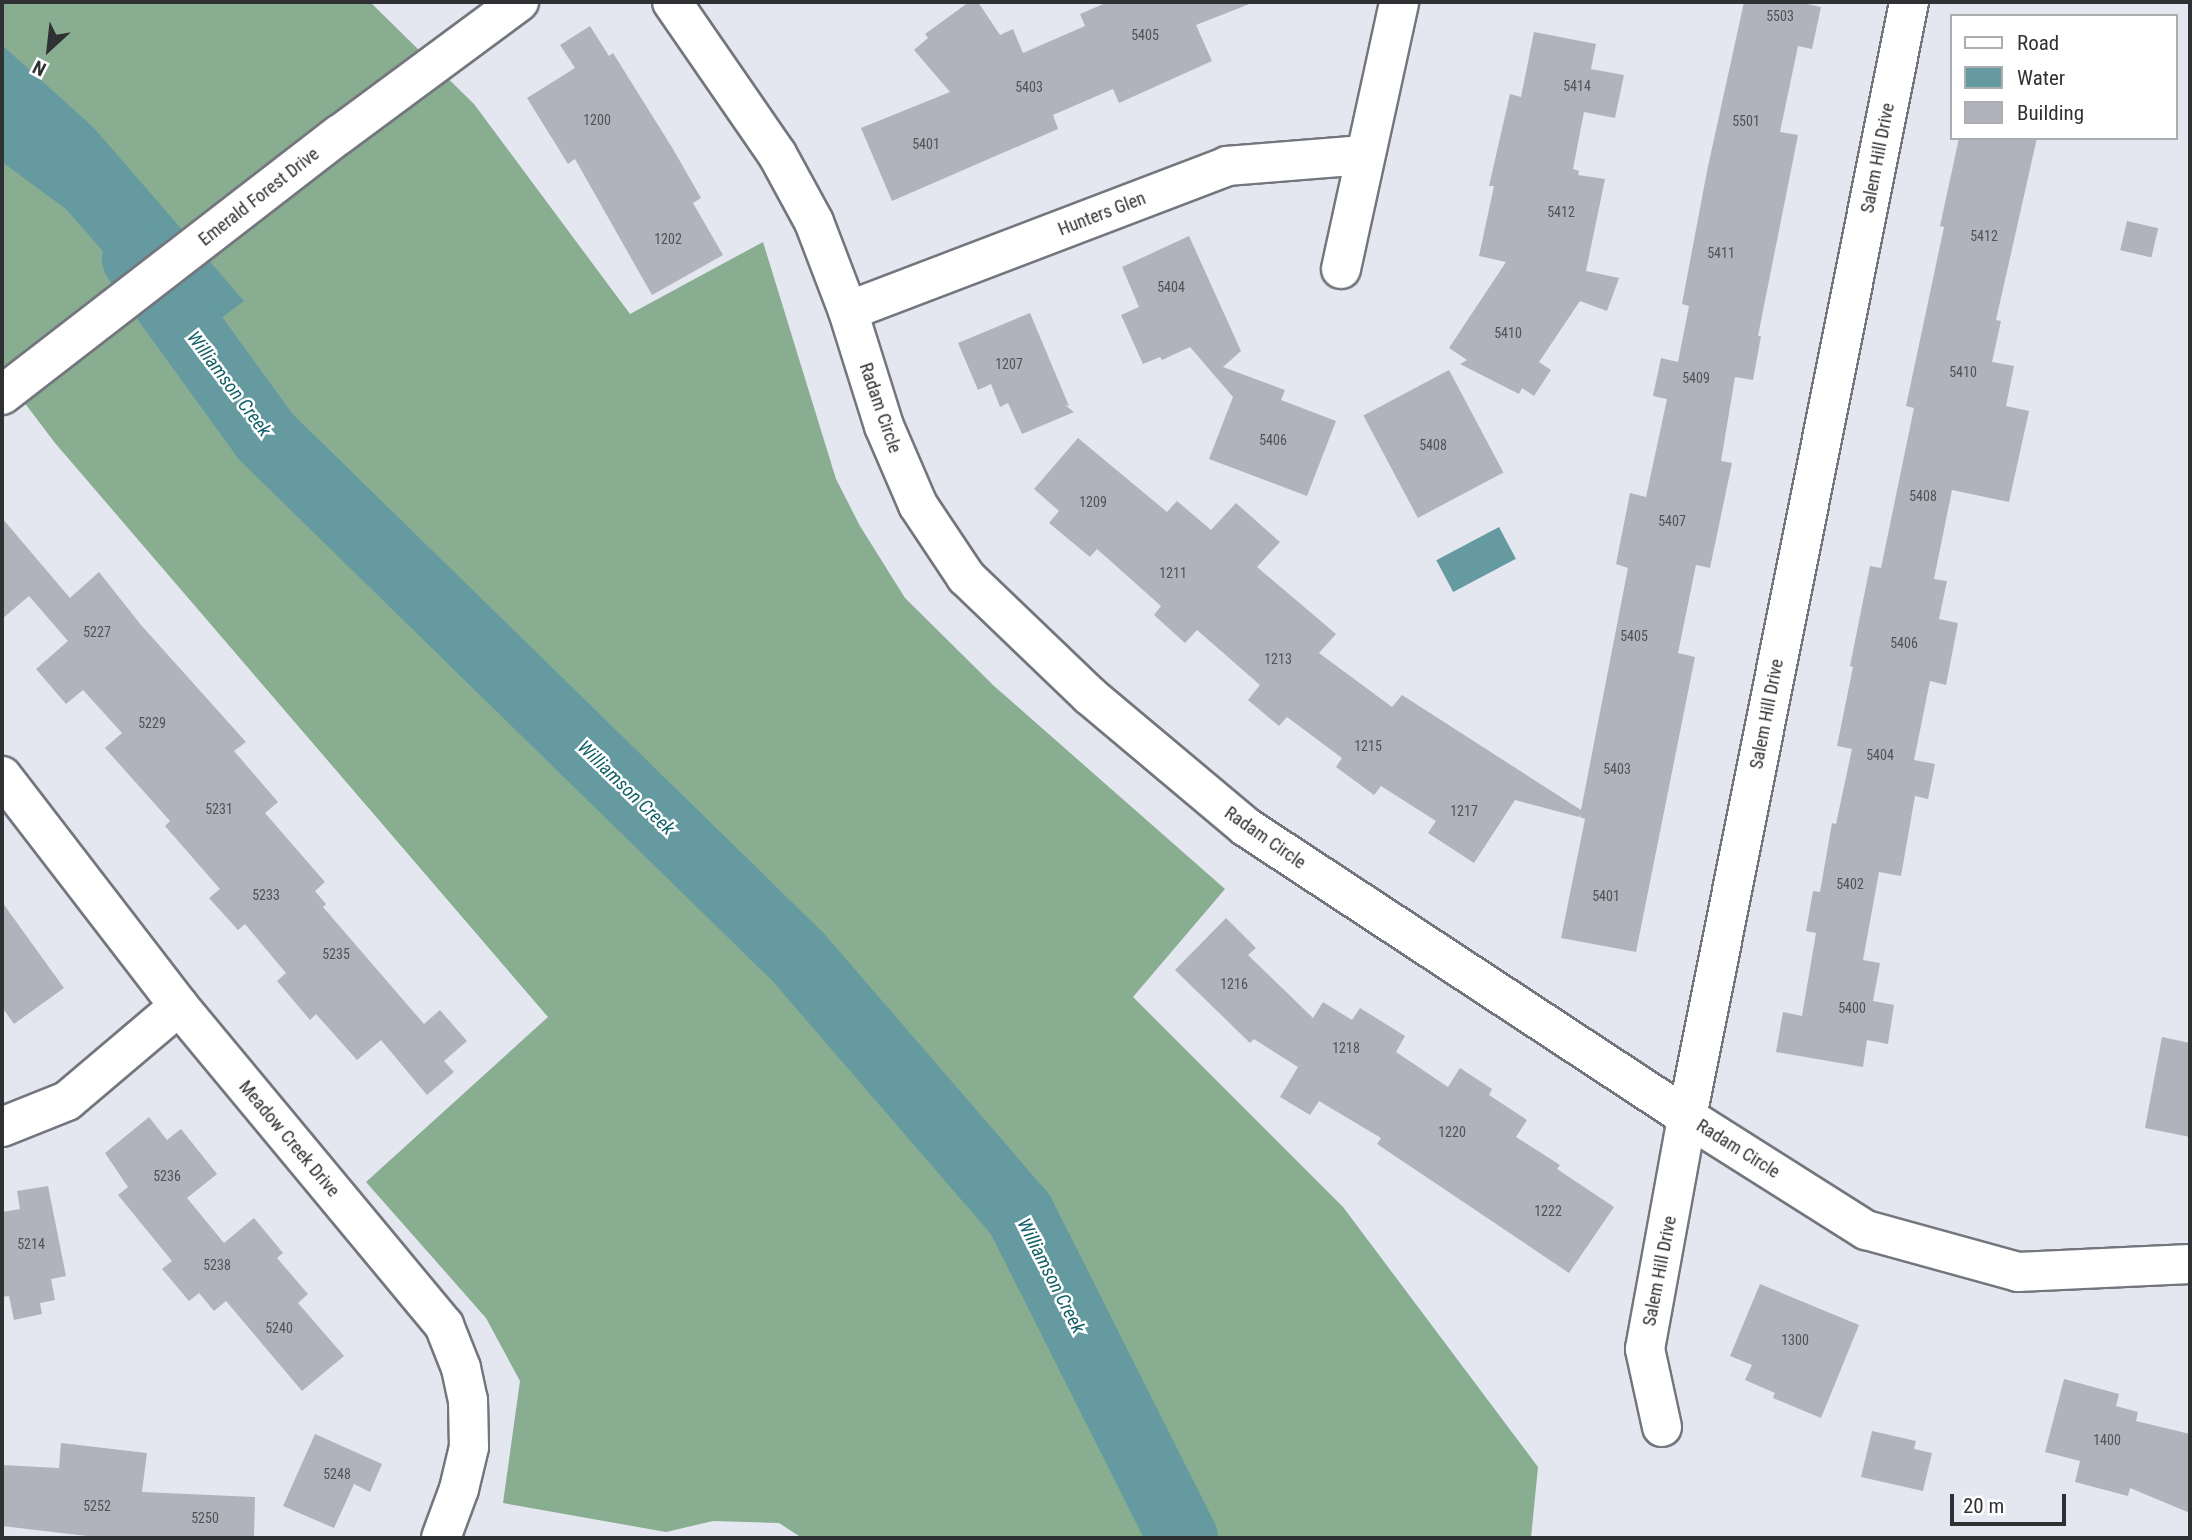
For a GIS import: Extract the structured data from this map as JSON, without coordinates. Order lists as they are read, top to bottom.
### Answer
{
  "streets": {
    "street": [
      "Salem Hill Drive",
      "Emerald Forest Drive",
      "Hunters Glen",
      "Radam Circle",
      "Meadow Creek Drive"
    ]
  },
  "crossings": [
    ["Salem Hill Drive", "Radam Circle"],
    ["Hunters Glen", "Radam Circle"]
  ],
  "water": ["Williamson Creek"],
  "house_numbers": [
    "5503",
    "5405",
    "5414",
    "5403",
    "1200",
    "5501",
    "5401",
    "5412",
    "5412",
    "1202",
    "5411",
    "5404",
    "5410",
    "1207",
    "5410",
    "5409",
    "5406",
    "5408",
    "5408",
    "1209",
    "5407",
    "1211",
    "5227",
    "5405",
    "5406",
    "1213",
    "5229",
    "1215",
    "5404",
    "5403",
    "5231",
    "1217",
    "5402",
    "5233",
    "5401",
    "5235",
    "1216",
    "5400",
    "1218",
    "1220",
    "5236",
    "1222",
    "5214",
    "5238",
    "5240",
    "1300",
    "1400",
    "5248",
    "5252",
    "5250"
  ],
  "legend": ["Road", "Water", "Building"],
  "scale_bar": "20 m",
  "north": "bottom left"
}
